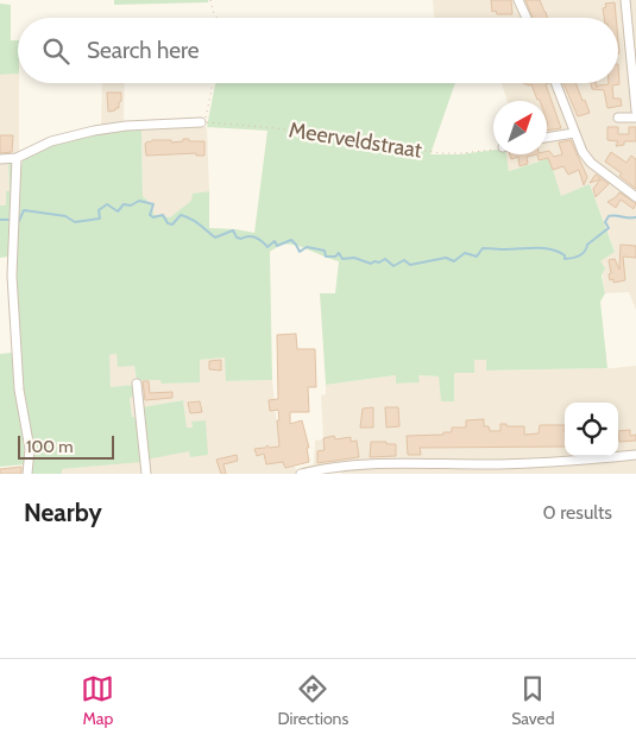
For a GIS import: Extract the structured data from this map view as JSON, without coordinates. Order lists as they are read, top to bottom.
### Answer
{
  "streets": {
    "path": ["Meerveldstraat"]
  },
  "scale_bar": "100 m",
  "north": "top right",
  "page": {
    "search": "Search here",
    "scale": "100 m",
    "heading": ["Nearby", "0 results"],
    "nav": ["Map", "Directions", "Saved"]
  }
}
